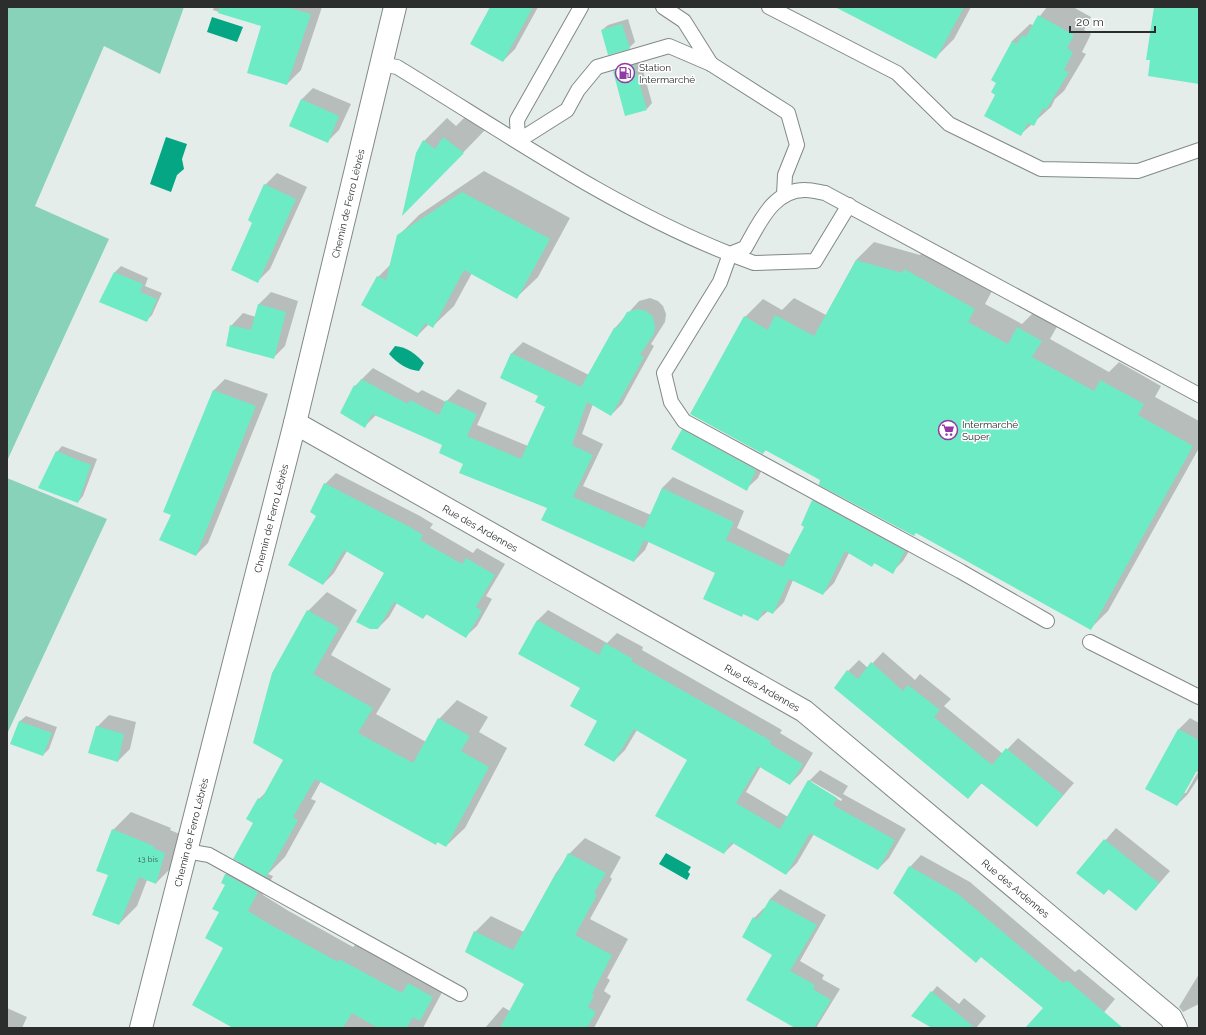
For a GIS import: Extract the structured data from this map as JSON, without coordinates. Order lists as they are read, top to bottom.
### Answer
{
  "streets": {
    "street": ["Chemin de Ferro Lébrès", "Rue des Ardennes"]
  },
  "crossings": [
    ["Chemin de Ferro Lébrès", "Rue des Ardennes"]
  ],
  "places": {
    "fuel station": ["Station Intermarché"],
    "supermarket": ["Intermarché Super"]
  },
  "house_numbers": ["13 bis"],
  "scale_bar": "20 m"
}
